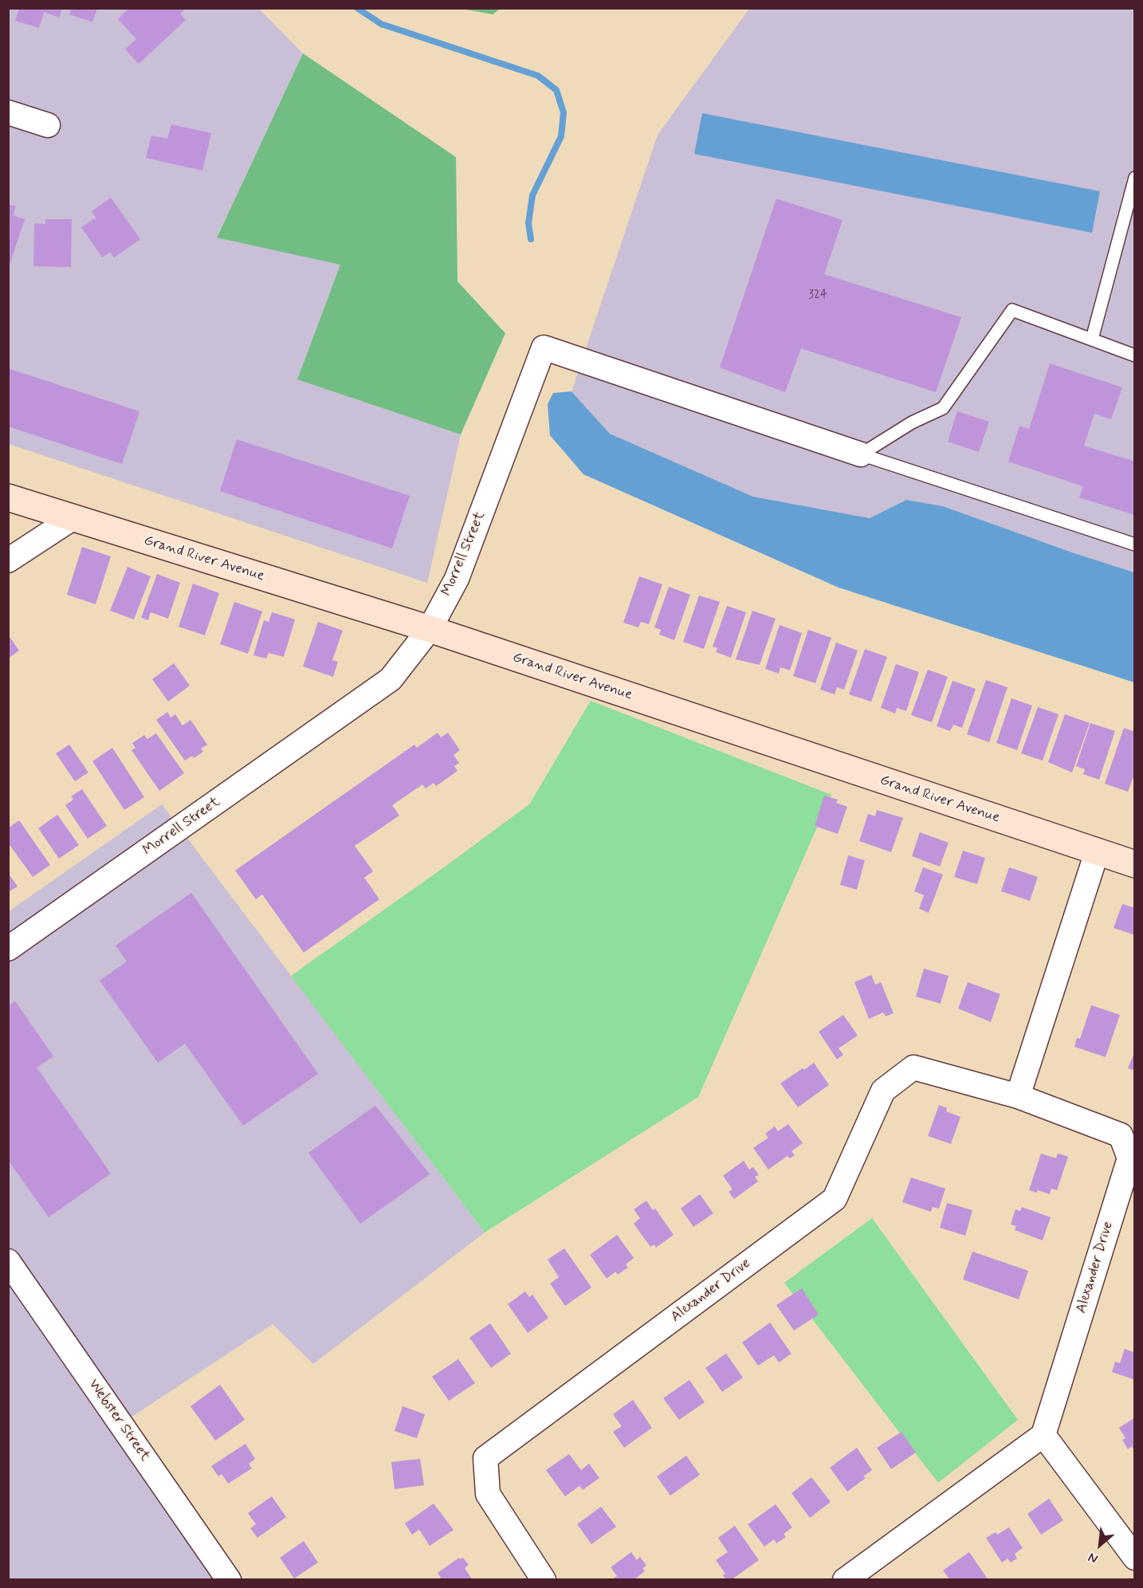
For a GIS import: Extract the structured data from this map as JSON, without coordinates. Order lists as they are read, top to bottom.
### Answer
{
  "streets": {
    "street": [
      "Morrell Street",
      "Grand River Avenue",
      "Alexander Drive",
      "Webster Street"
    ]
  },
  "crossings": [
    ["Morrell Street", "Grand River Avenue"]
  ],
  "house_numbers": ["324"],
  "north": "bottom left"
}
